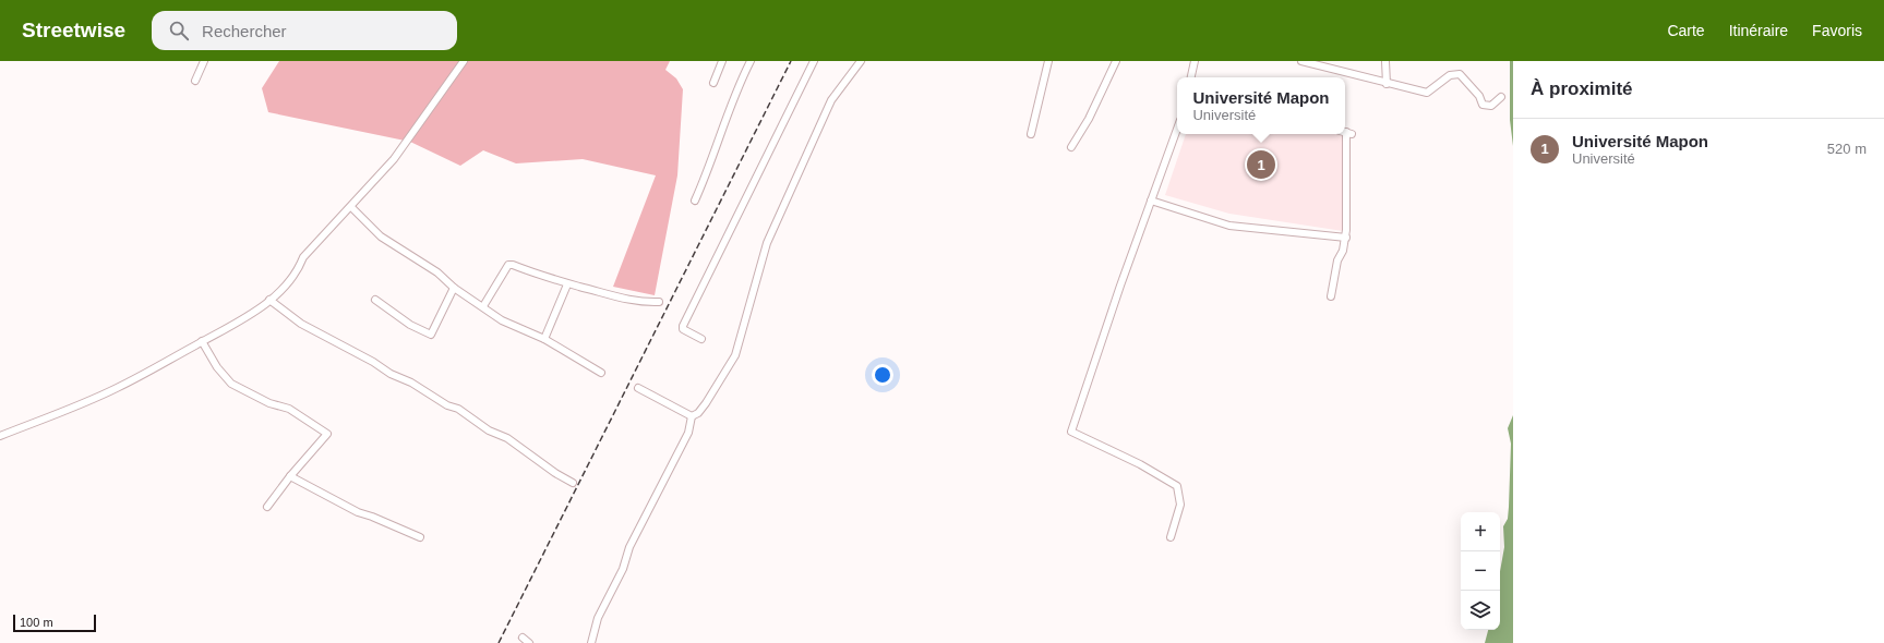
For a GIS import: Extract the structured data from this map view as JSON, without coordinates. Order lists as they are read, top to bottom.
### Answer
{
  "scale_bar": "100 m",
  "page": {
    "header": "Streetwise",
    "search": "Rechercher",
    "nav": ["Carte", "Itinéraire", "Favoris"],
    "heading": "À proximité",
    "popup": ["Université Mapon", "Université"],
    "list": [
      {
        "mark": "1",
        "name": "Université Mapon",
        "note": "Université",
        "value": "520 m"
      }
    ],
    "pins": "1",
    "map_buttons": ["+", "−"],
    "scale": "100 m"
  }
}
